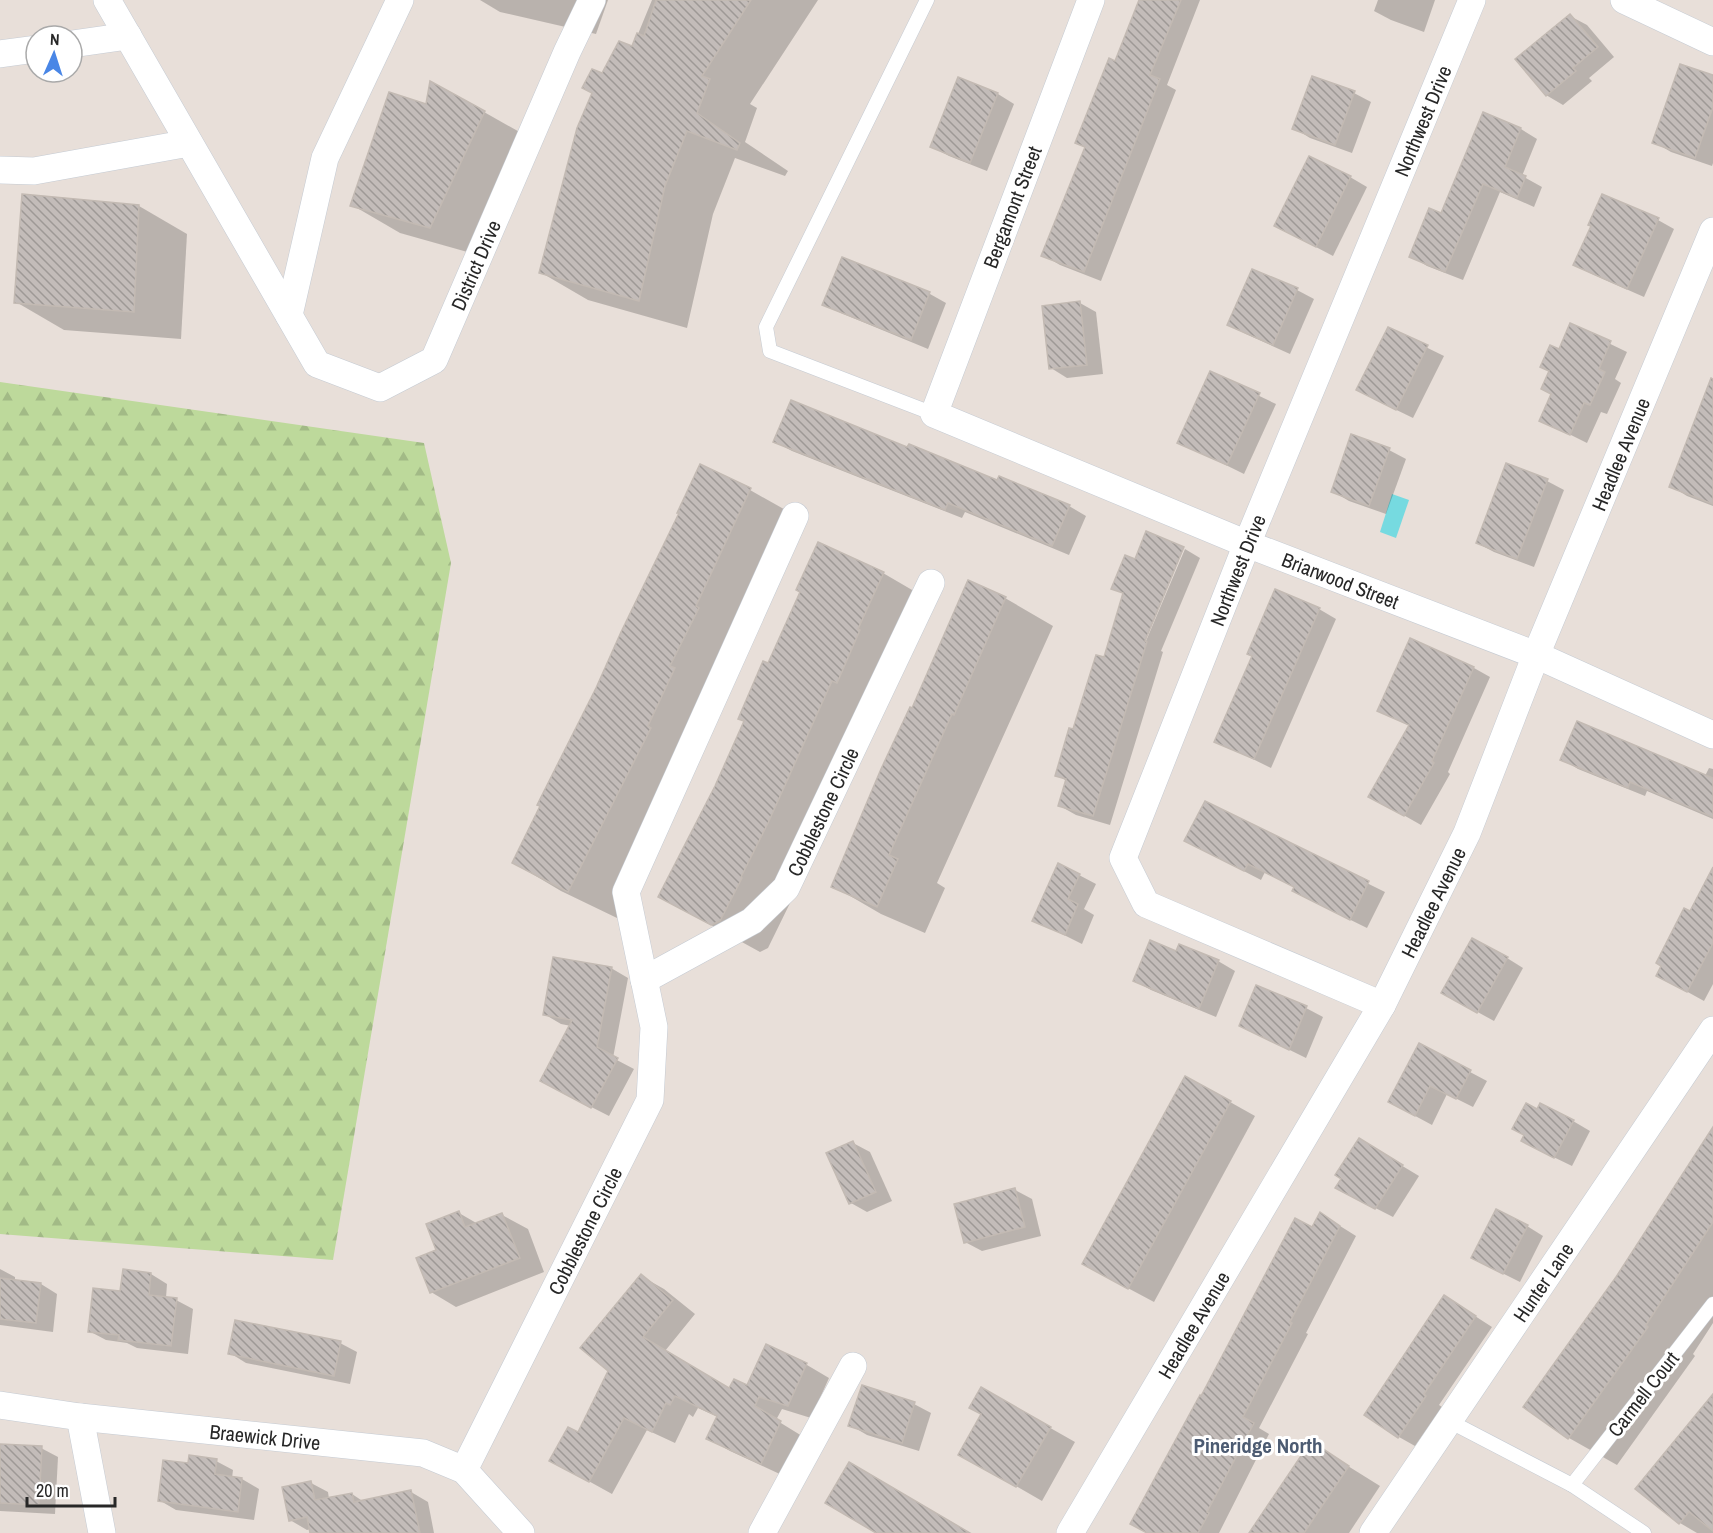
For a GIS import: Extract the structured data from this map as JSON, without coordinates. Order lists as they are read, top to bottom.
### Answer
{
  "streets": {
    "street": [
      "Northwest Drive",
      "Bergamont Street",
      "District Drive",
      "Headlee Avenue",
      "Briarwood Street",
      "Cobblestone Circle",
      "Hunter Lane",
      "Braewick Drive"
    ],
    "lane": ["Carmell Court"]
  },
  "crossings": [
    ["Northwest Drive", "Headlee Avenue"],
    ["Northwest Drive", "Briarwood Street"],
    ["Bergamont Street", "Briarwood Street"],
    ["Headlee Avenue", "Briarwood Street"],
    ["Cobblestone Circle", "Braewick Drive"]
  ],
  "districts": ["Pineridge North"],
  "scale_bar": "20 m",
  "north": "top"
}
